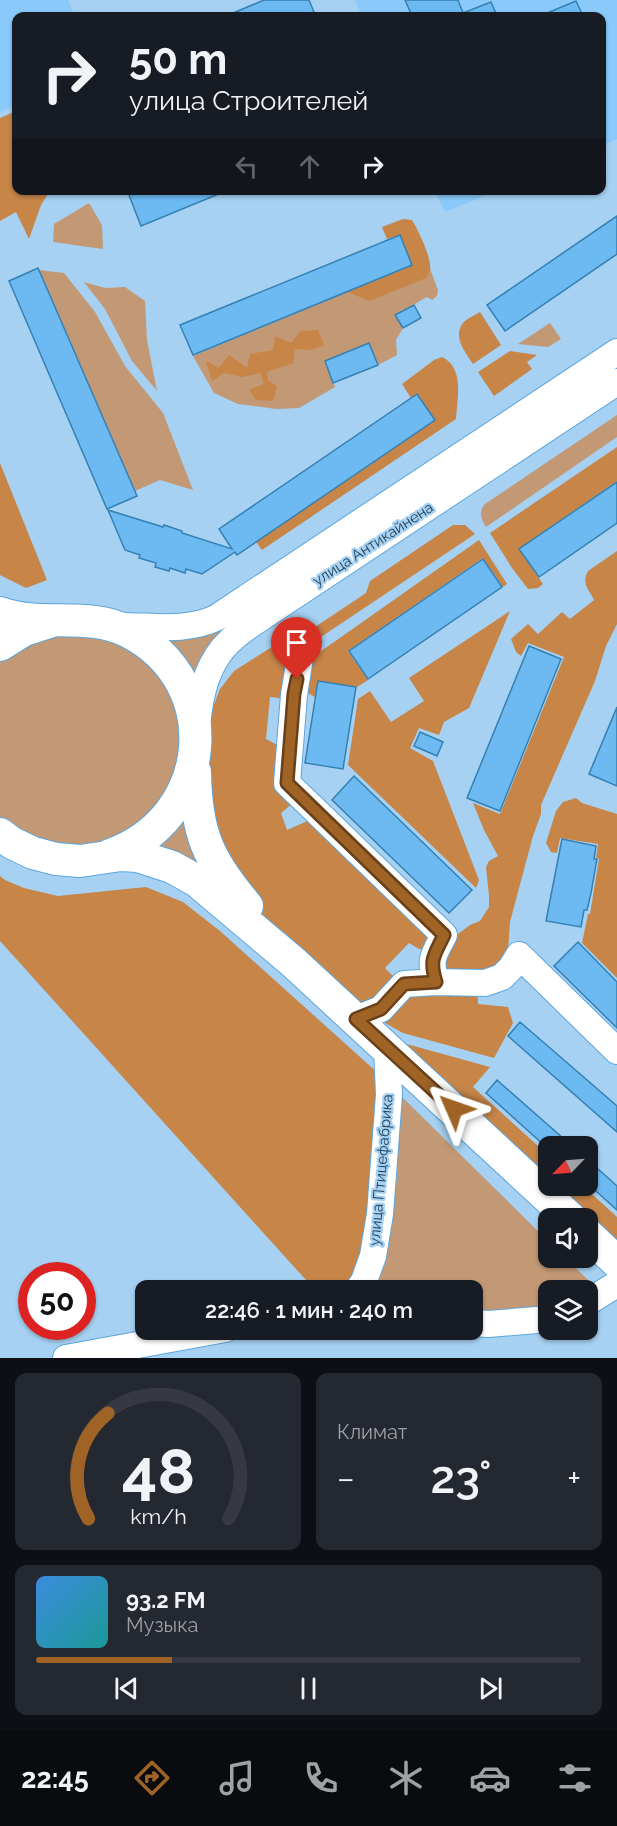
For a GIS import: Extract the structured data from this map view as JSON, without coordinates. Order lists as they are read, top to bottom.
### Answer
{
  "streets": {
    "street": ["улица Антикайнена", "улица Птицефабрика"]
  },
  "north": "bottom left",
  "page": {
    "turn": ["50 m", "улица Строителей"],
    "limit": "50",
    "trip": "22:46 · 1 мин · 240 m",
    "tile": "Климат",
    "heat": ["−", "23°", "+"],
    "song": ["93.2 FM", "Музыка"],
    "tabs": "22:45",
    "gauge": ["48", "km/h"]
  }
}
